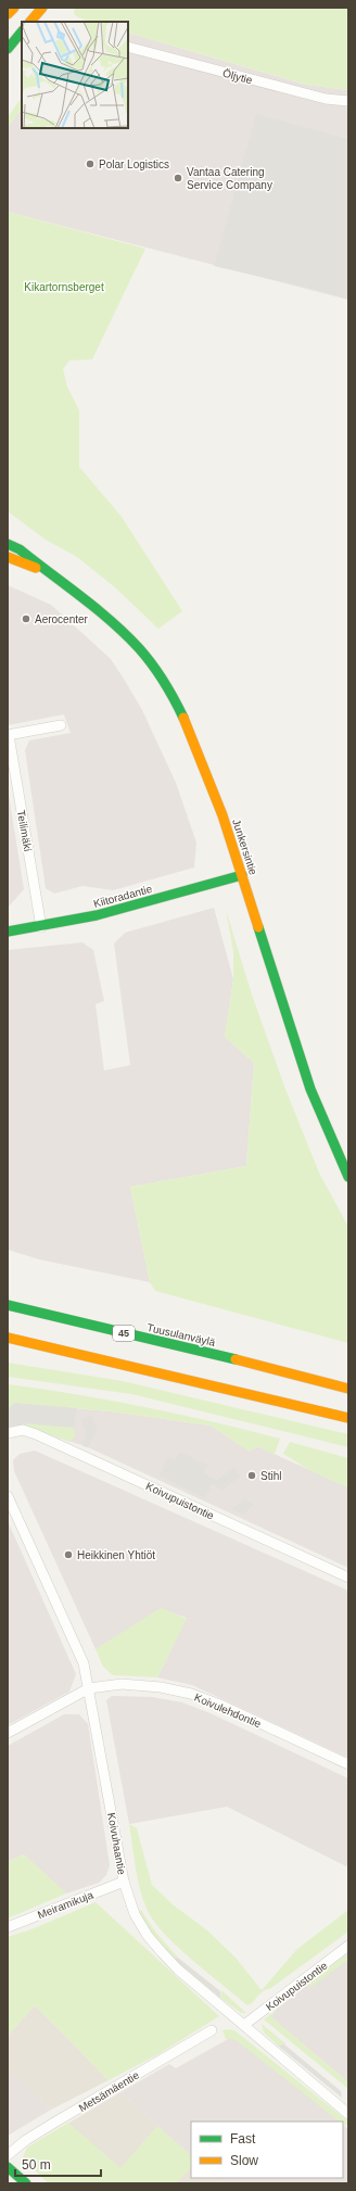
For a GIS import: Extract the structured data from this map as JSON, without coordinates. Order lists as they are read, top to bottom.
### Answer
{
  "streets": {
    "main road": [
      "Junkersintie",
      "Kiitoradantie",
      "45",
      "Tuusulanväylä"
    ],
    "street": [
      "Öljytie",
      "Teilimäki",
      "Koivupuistontie",
      "Koivulehdontie",
      "Koivuhaantie",
      "Meiramikuja",
      "Metsämäentie"
    ]
  },
  "crossings": [
    ["Teilimäki", "Kiitoradantie"],
    ["Junkersintie", "Kiitoradantie"],
    ["Koivupuistontie", "Koivuhaantie"],
    ["Koivulehdontie", "Koivuhaantie"],
    ["Koivuhaantie", "Meiramikuja"]
  ],
  "parks": ["Kikartornsberget"],
  "places": [
    "Polar Logistics",
    "Vantaa Catering Service Company",
    "Aerocenter",
    "Stihl",
    "Heikkinen Yhtiöt"
  ],
  "legend": ["Fast", "Slow"],
  "scale_bar": "50 m"
}
